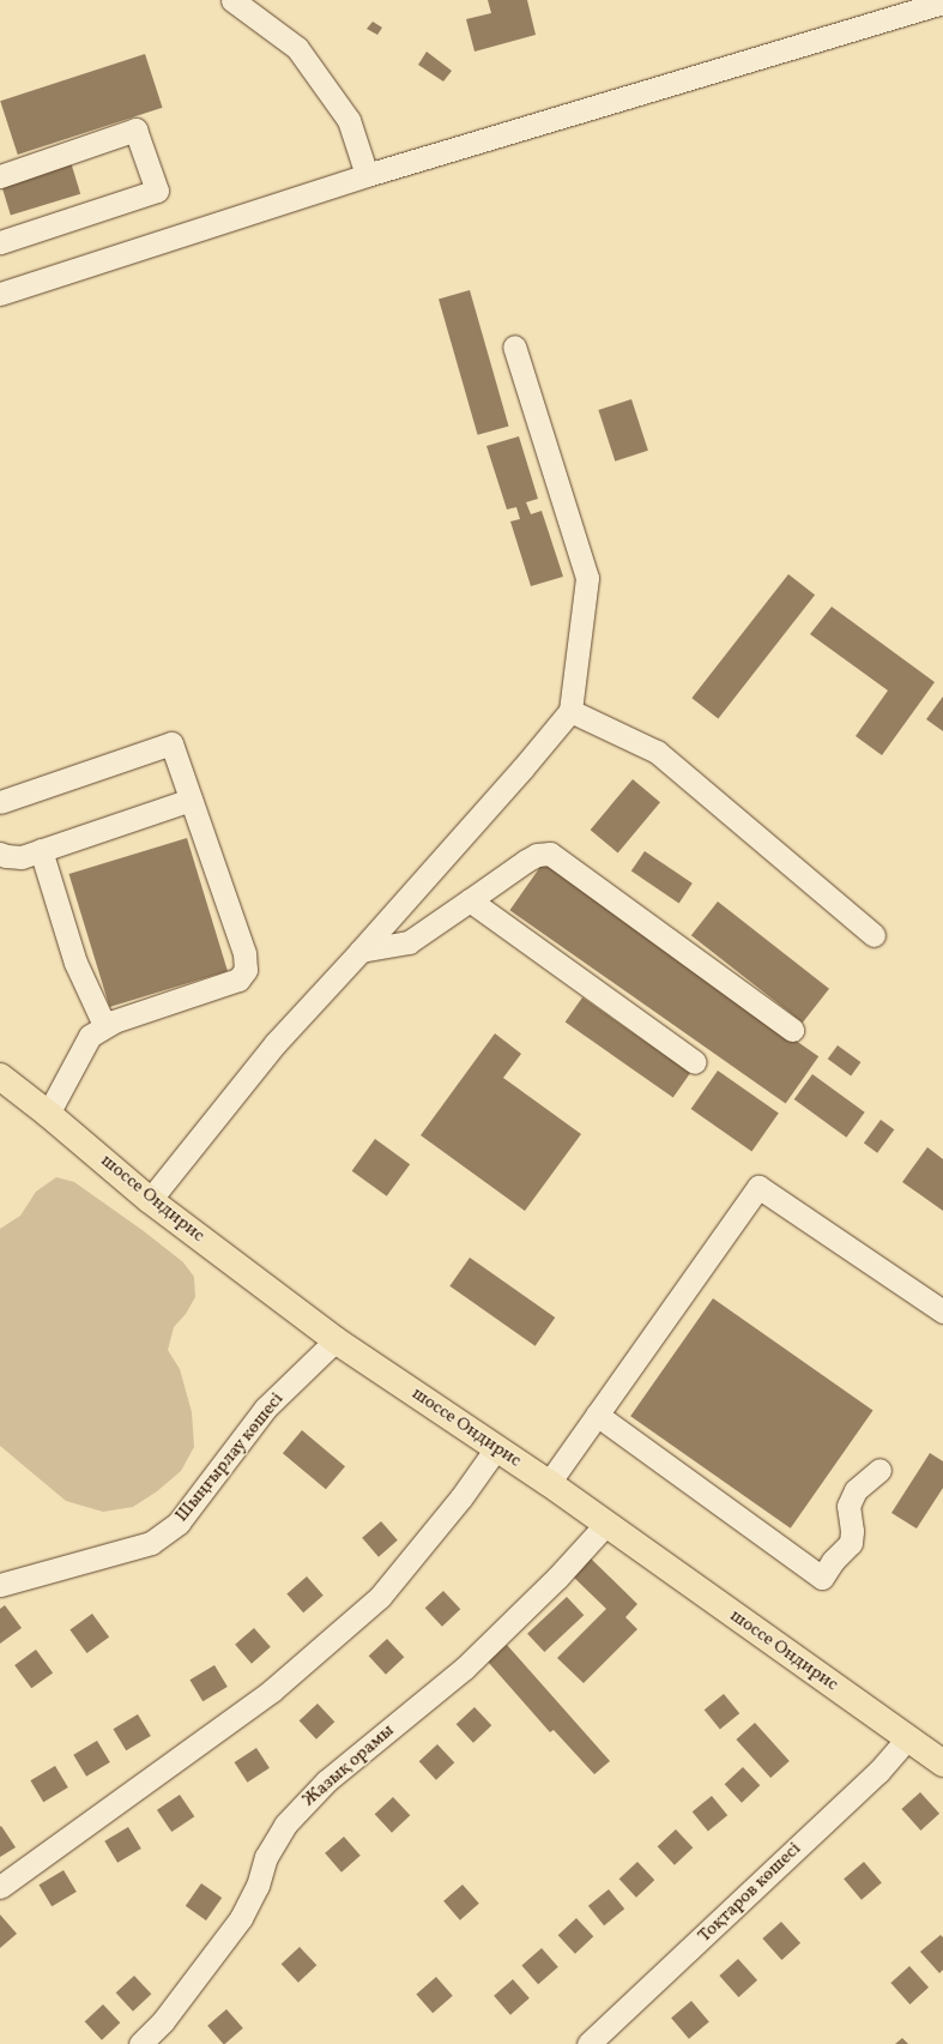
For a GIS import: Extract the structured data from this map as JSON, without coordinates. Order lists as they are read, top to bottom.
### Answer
{
  "streets": {
    "main road": ["шоссе Ондирис"],
    "street": ["Шыңғырлау көшесі", "Жазық орамы", "Тоқтаров көшесі"]
  },
  "crossings": [
    ["шоссе Ондирис", "Шыңғырлау көшесі"],
    ["шоссе Ондирис", "Жазық орамы"],
    ["шоссе Ондирис", "Тоқтаров көшесі"]
  ]
}
